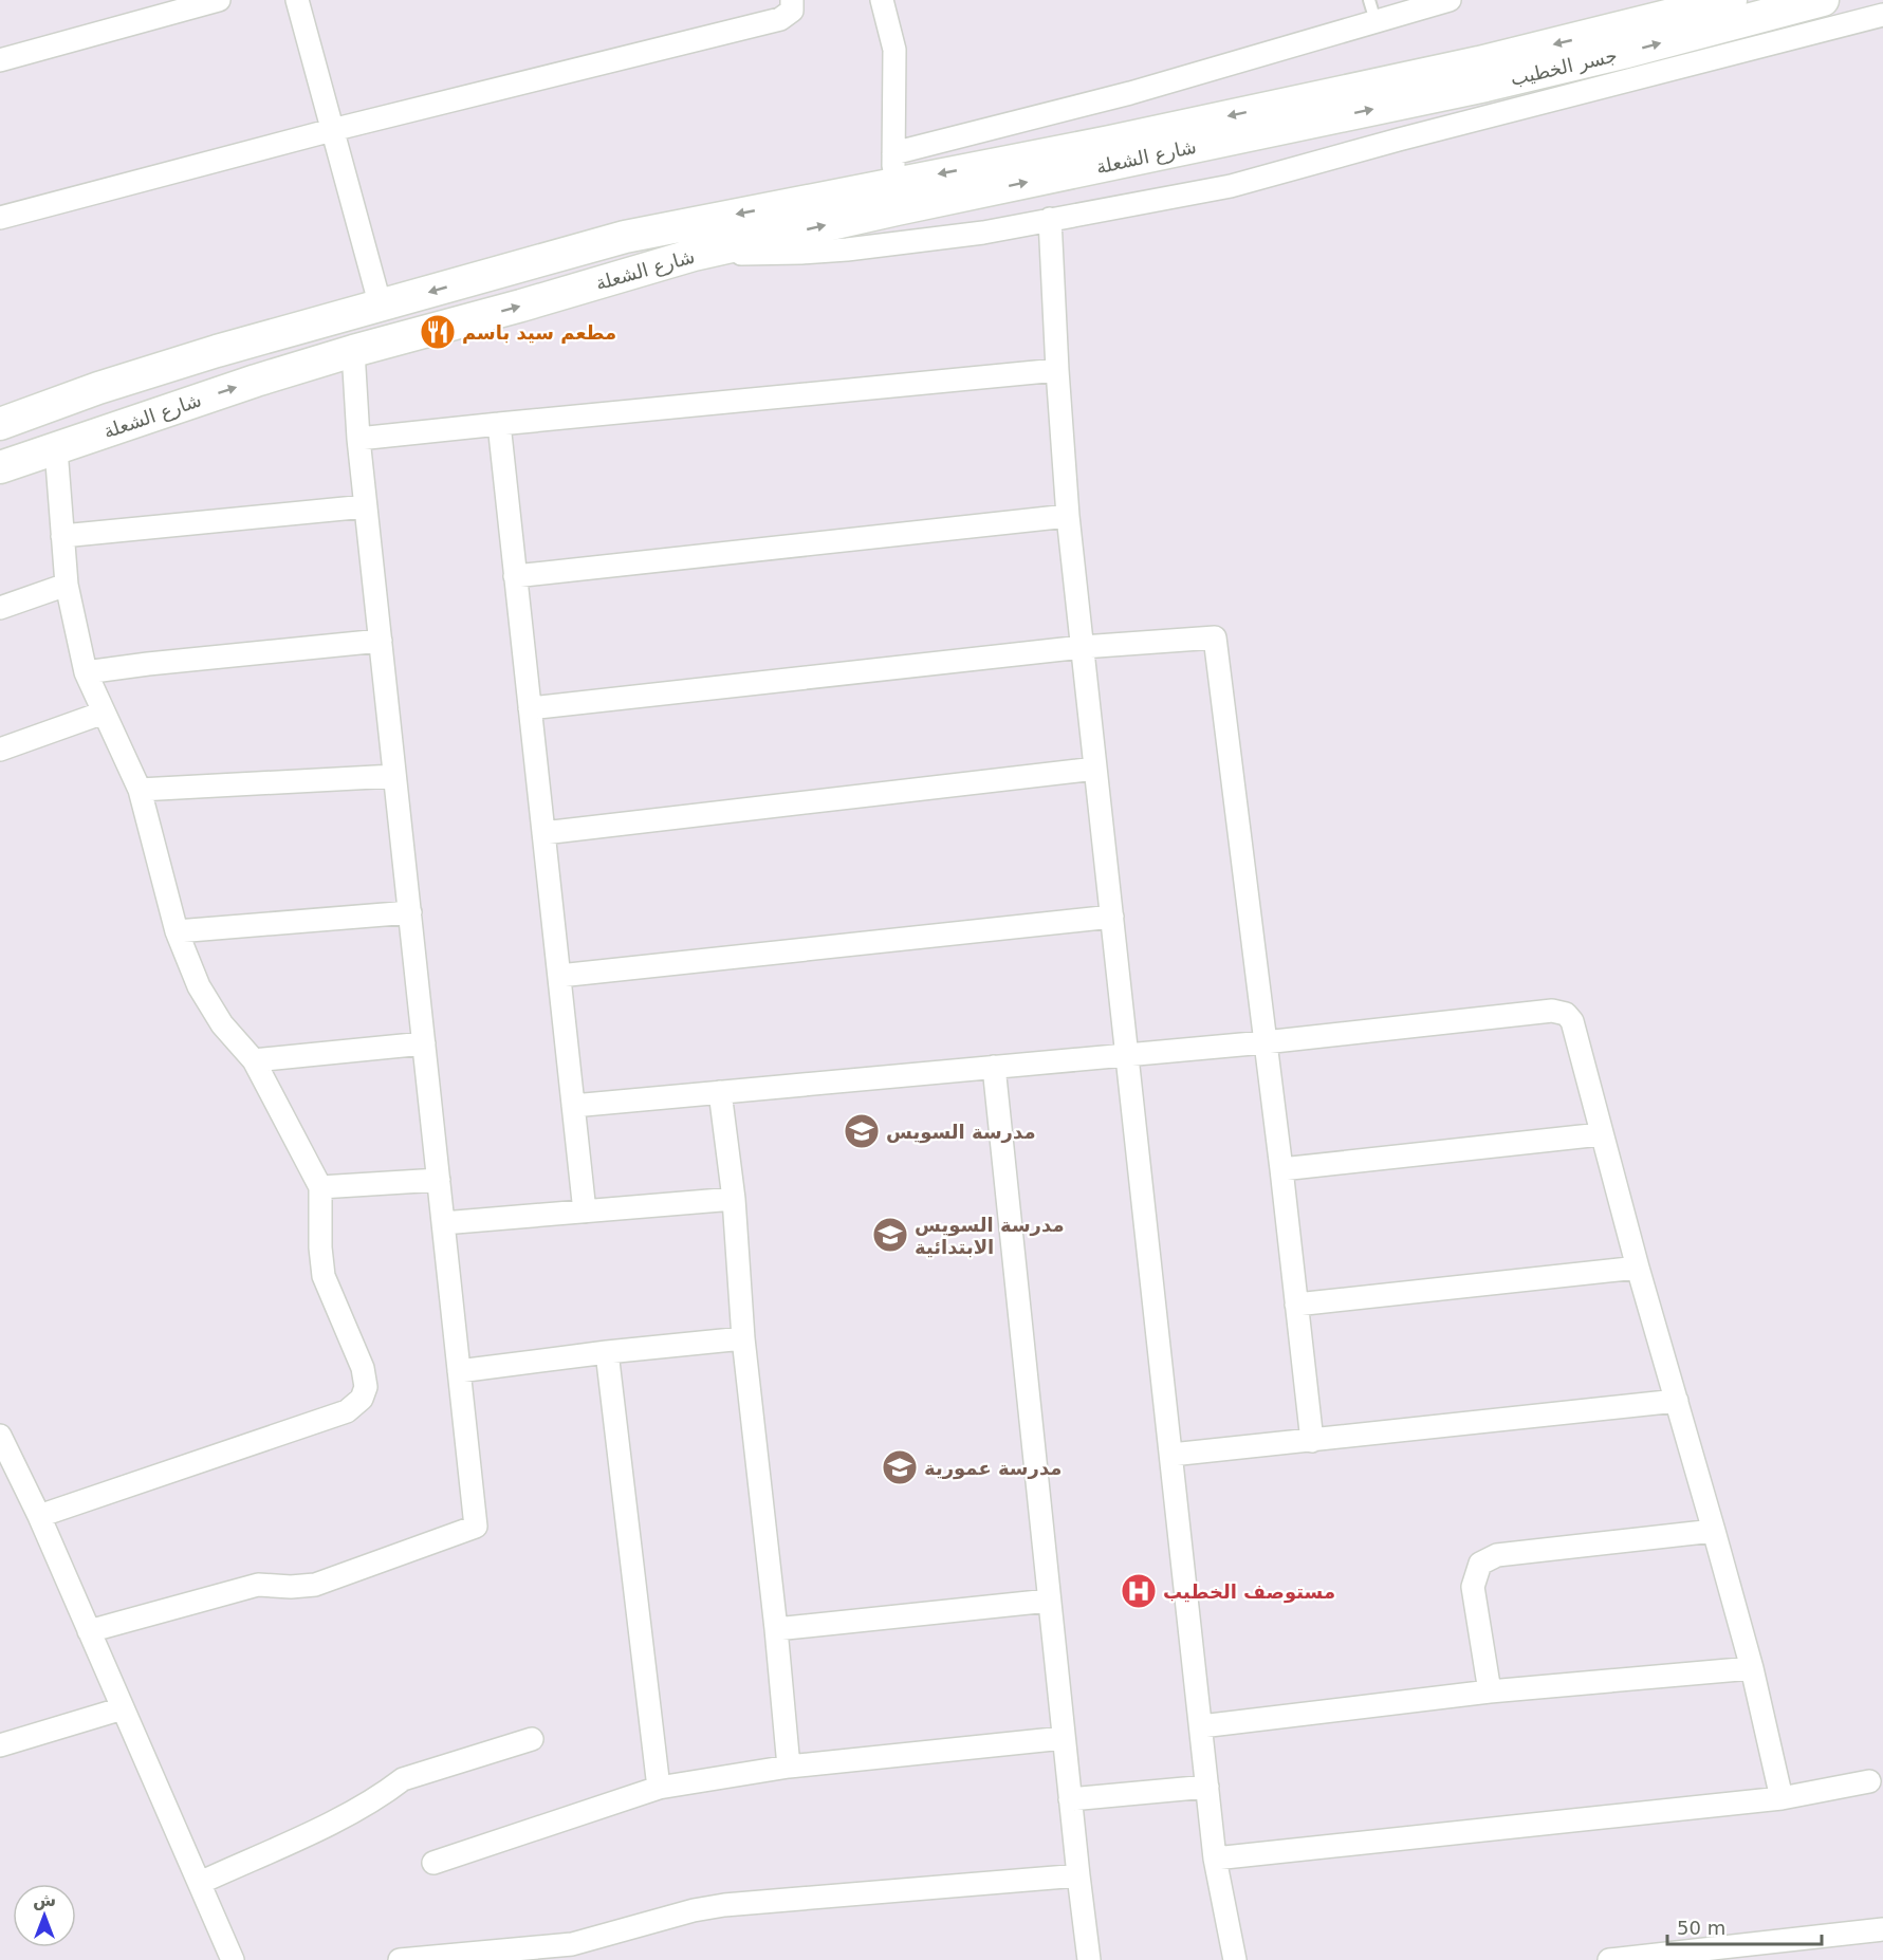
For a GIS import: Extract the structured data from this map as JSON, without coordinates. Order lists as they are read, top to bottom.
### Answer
{
  "streets": {
    "main road": ["جسر الخطيب", "شارع الشعلة"]
  },
  "crossings": [
    ["جسر الخطيب", "شارع الشعلة"]
  ],
  "places": {
    "restaurant": ["مطعم سيد باسم"],
    "school or university": ["مدرسة السويس", "مدرسة السويس الابتدائية", "مدرسة عمورية"],
    "hospital": ["مستوصف الخطيب"]
  },
  "scale_bar": "50 m",
  "north": "top"
}
